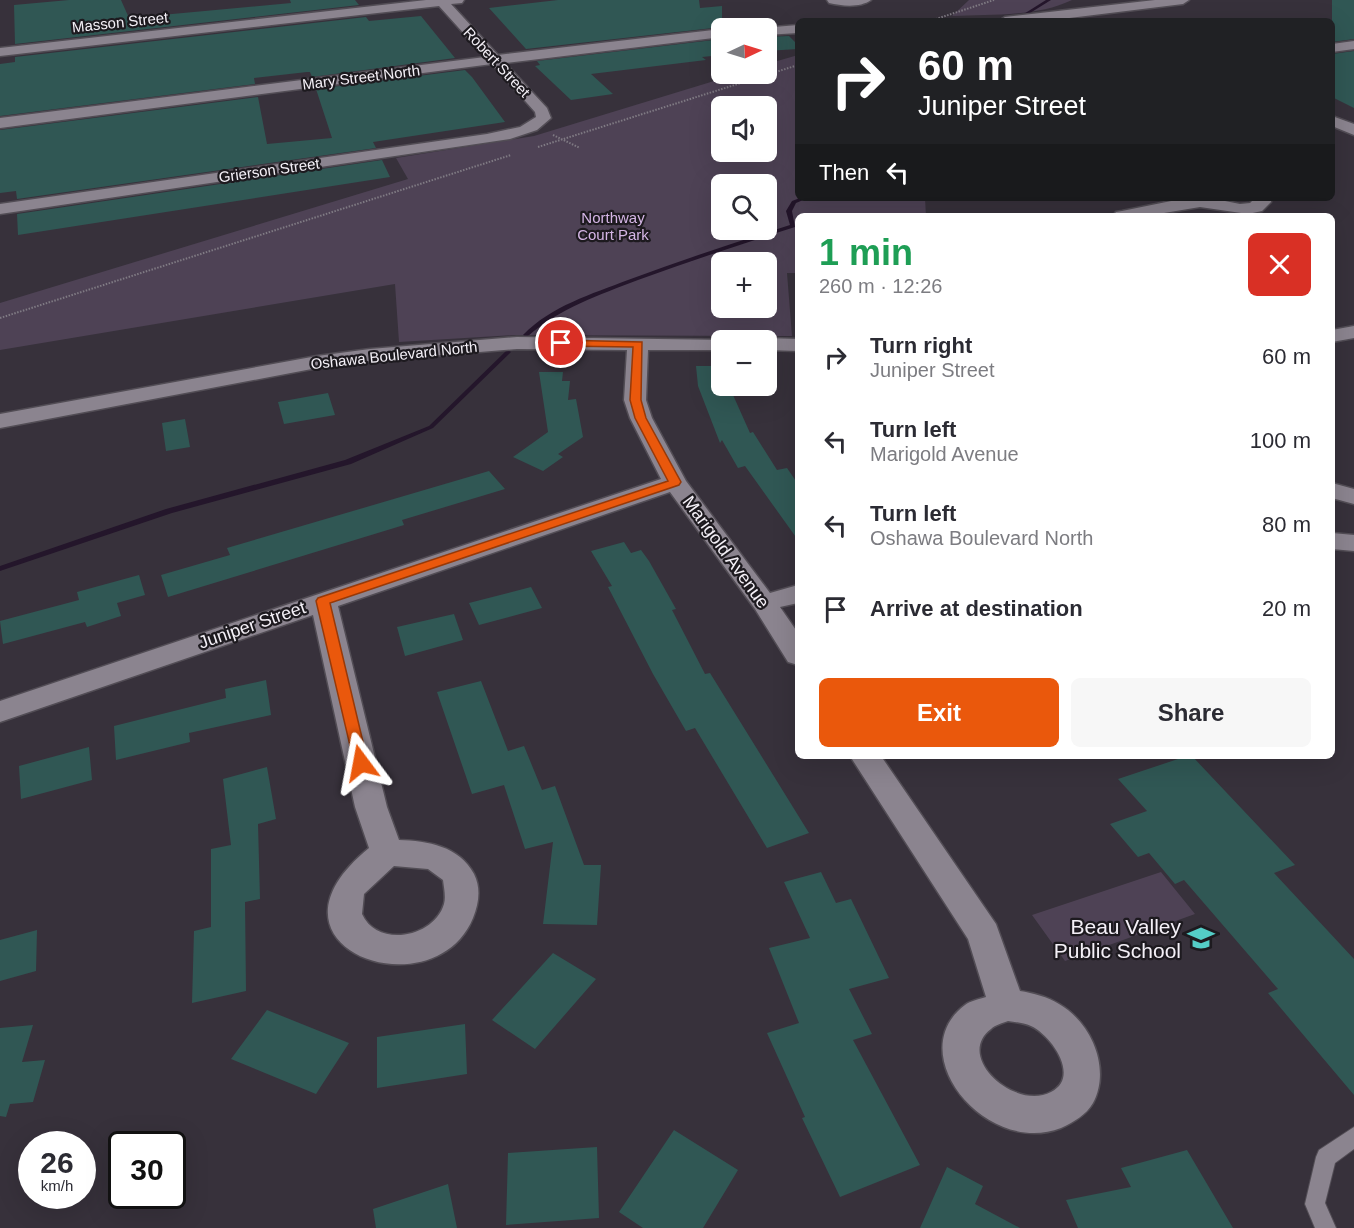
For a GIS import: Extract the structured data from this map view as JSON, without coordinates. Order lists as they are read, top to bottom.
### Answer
{
  "streets": {
    "street": [
      "Masson Street",
      "Robert Street",
      "Mary Street North",
      "Grierson Street",
      "Oshawa Boulevard North",
      "Marigold Avenue",
      "Juniper Street"
    ]
  },
  "crossings": [
    ["Masson Street", "Robert Street"],
    ["Robert Street", "Mary Street North"],
    ["Robert Street", "Grierson Street"],
    ["Oshawa Boulevard North", "Marigold Avenue"],
    ["Marigold Avenue", "Juniper Street"]
  ],
  "parks": ["Northway Court Park"],
  "places": {
    "school or university": ["Beau Valley Public School"]
  },
  "north": "right",
  "page": {
    "map_buttons": ["+", "−"],
    "turn": ["60 m", "Juniper Street"],
    "then": "Then",
    "heading": ["1 min", "260 m · 12:26"],
    "list": [
      {
        "name": "Turn right",
        "note": "Juniper Street",
        "value": "60 m"
      },
      {
        "name": "Turn left",
        "note": "Marigold Avenue",
        "value": "100 m"
      },
      {
        "name": "Turn left",
        "note": "Oshawa Boulevard North",
        "value": "80 m"
      },
      {
        "name": "Arrive at destination",
        "value": "20 m"
      }
    ],
    "buttons": ["Exit", "Share"],
    "speed": "26 km/h",
    "limit": "30"
  }
}
